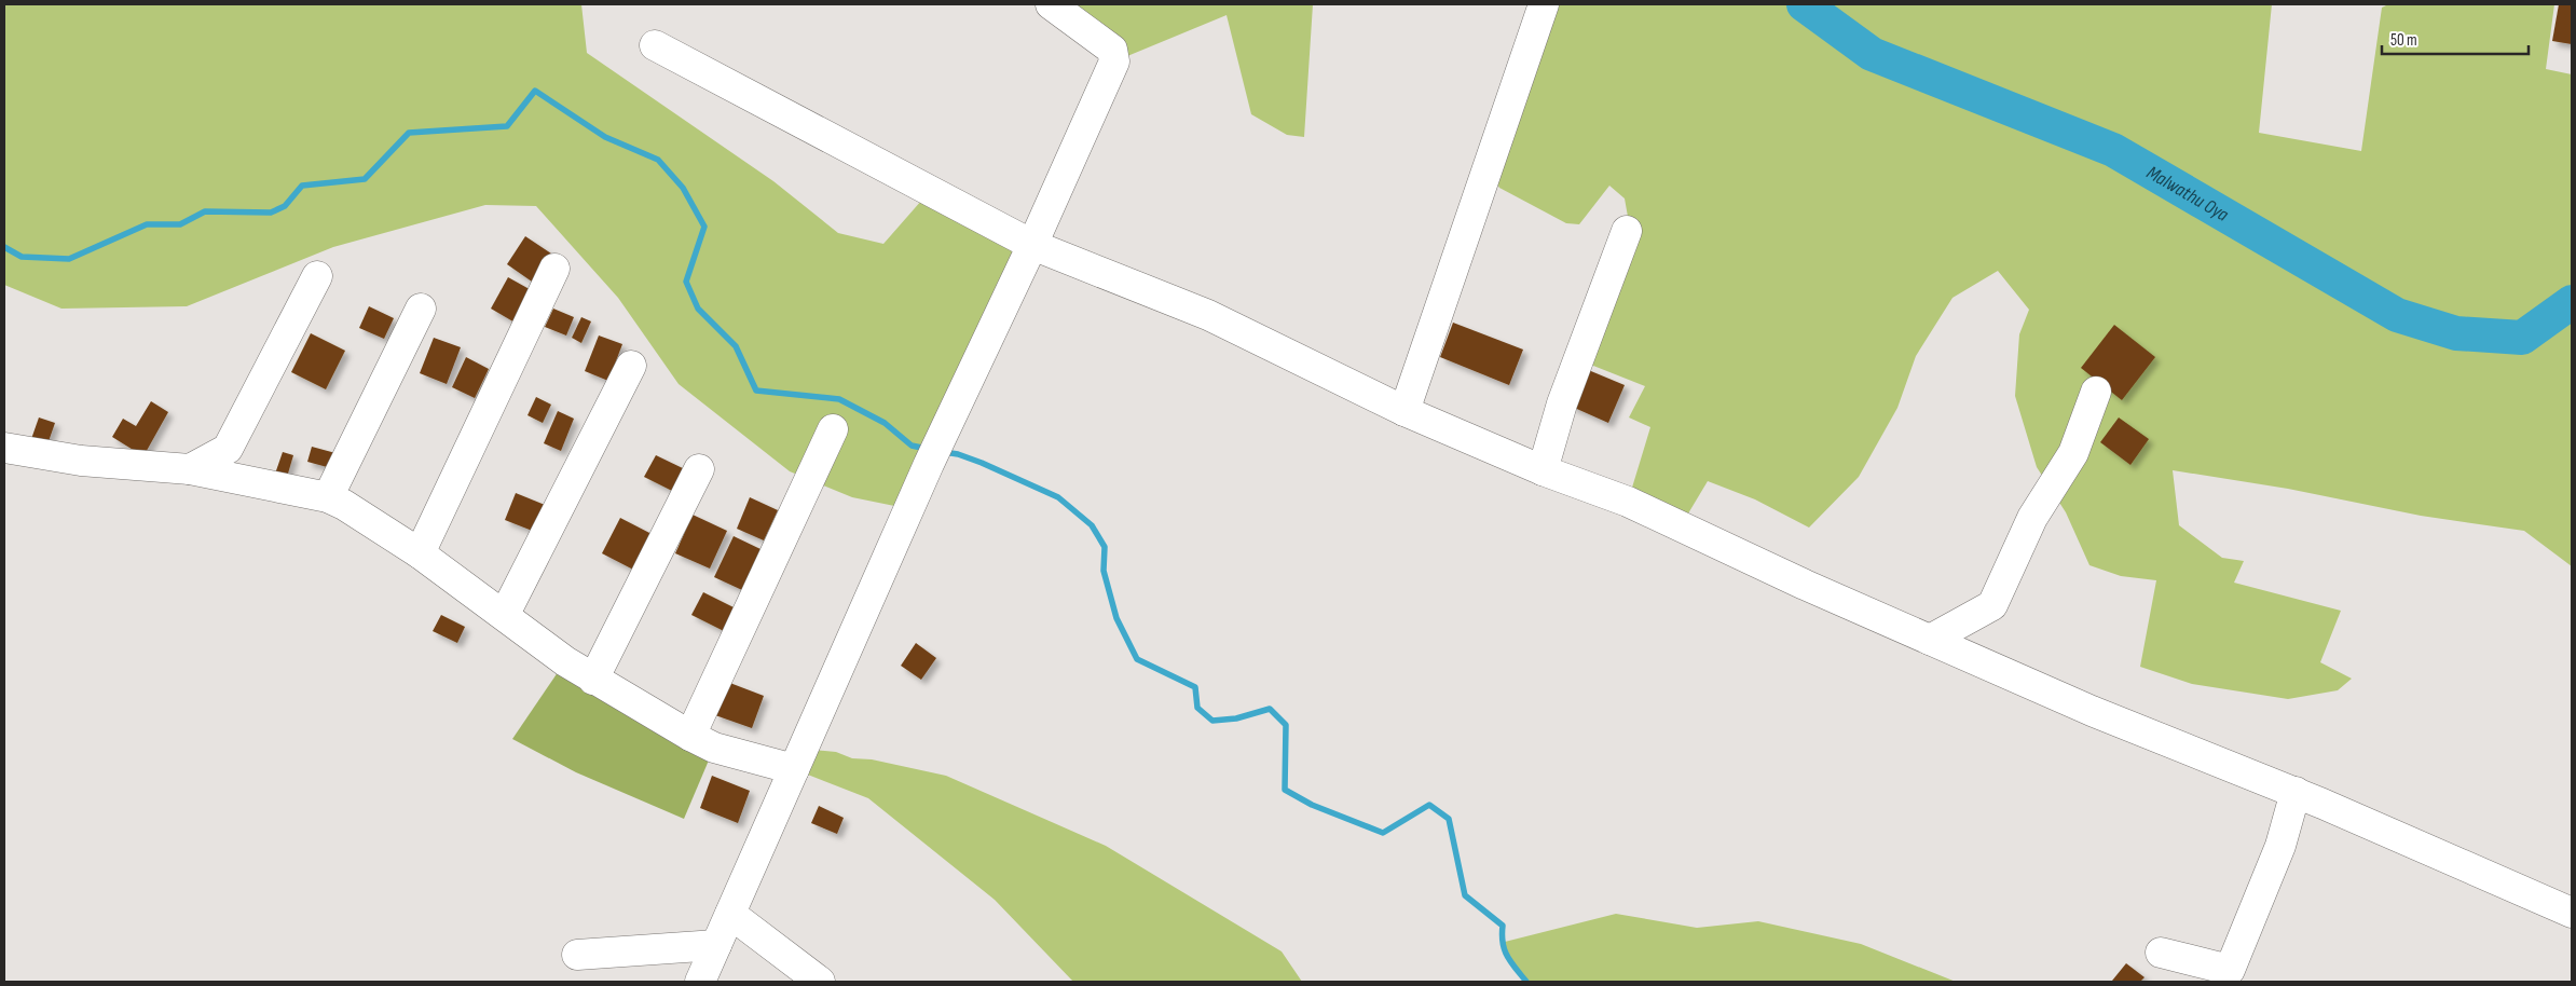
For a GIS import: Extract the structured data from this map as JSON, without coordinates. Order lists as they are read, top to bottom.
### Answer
{
  "water": ["Malwathu Oya"],
  "scale_bar": "50 m"
}
